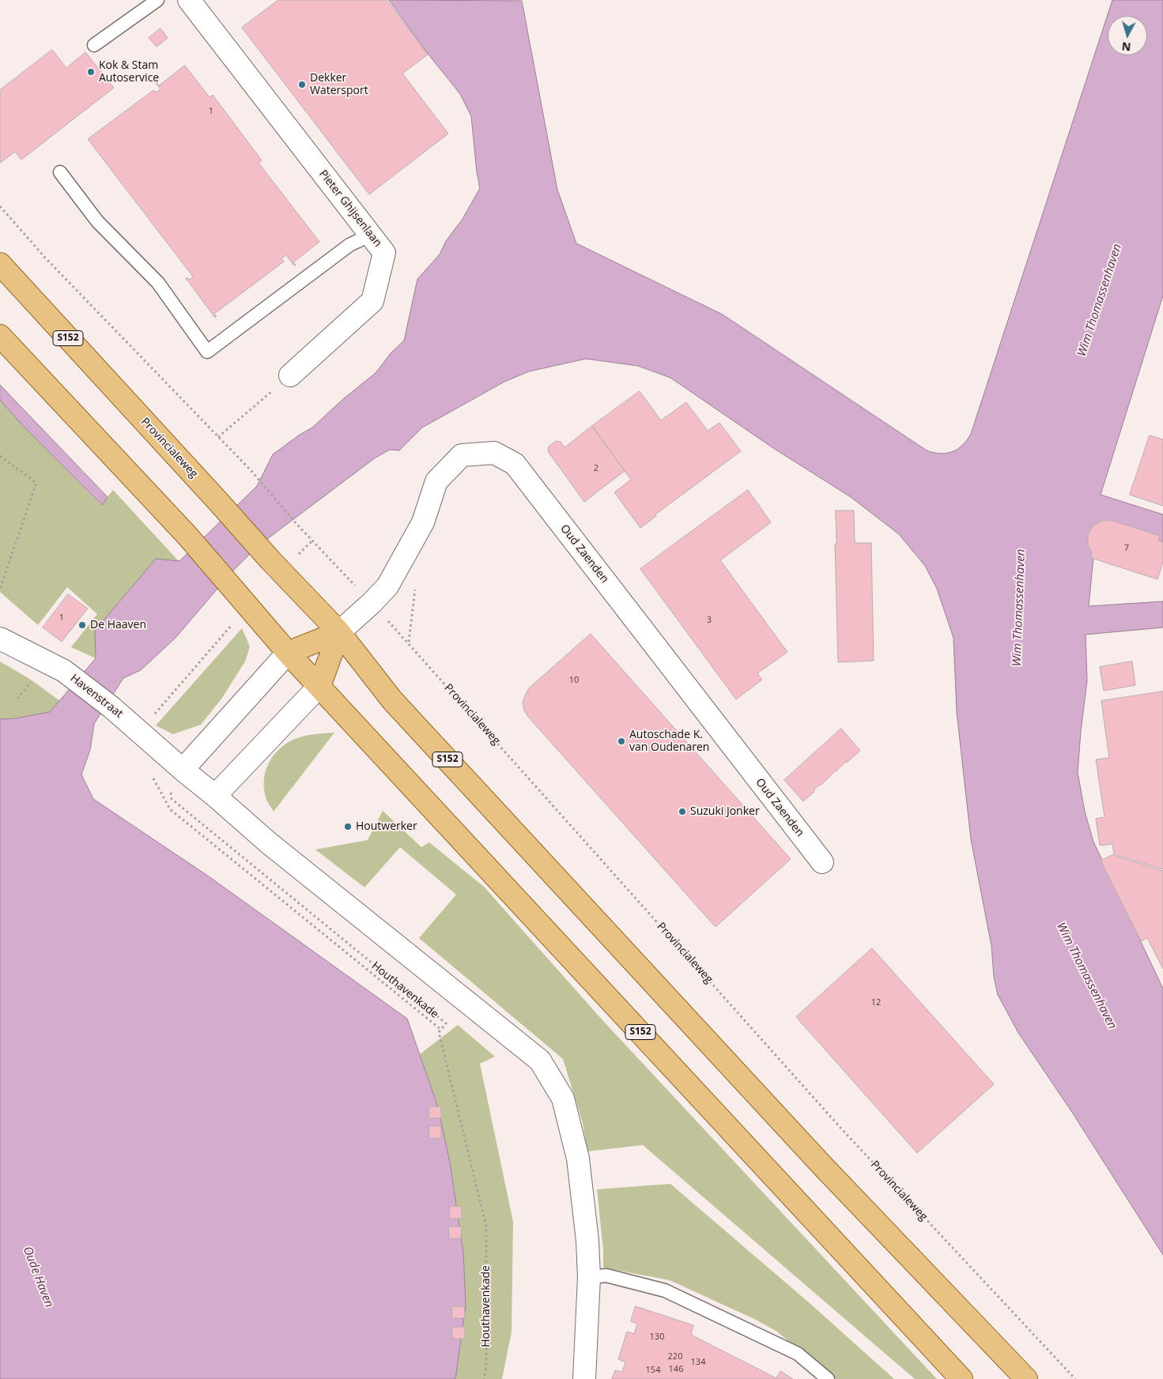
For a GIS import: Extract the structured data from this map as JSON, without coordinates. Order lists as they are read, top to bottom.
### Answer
{
  "streets": {
    "main road": ["S152", "Provincialeweg"],
    "street": ["Pieter Ghijsenlaan", "Oud Zaenden", "Havenstraat"],
    "path": ["Houthavenkade"]
  },
  "crossings": [
    ["Provincialeweg", "Oud Zaenden"],
    ["Havenstraat", "Houthavenkade"]
  ],
  "water": ["Wim Thomassenhaven", "Oude Haven"],
  "places": [
    "Kok & Stam Autoservice",
    "Dekker Watersport",
    "De Haaven",
    "Autoschade K. van Oudenaren",
    "Suzuki Jonker",
    "Houtwerker"
  ],
  "house_numbers": [
    "1",
    "2",
    "7",
    "1",
    "3",
    "10",
    "12",
    "130",
    "220",
    "134",
    "146",
    "154"
  ],
  "north": "bottom"
}
